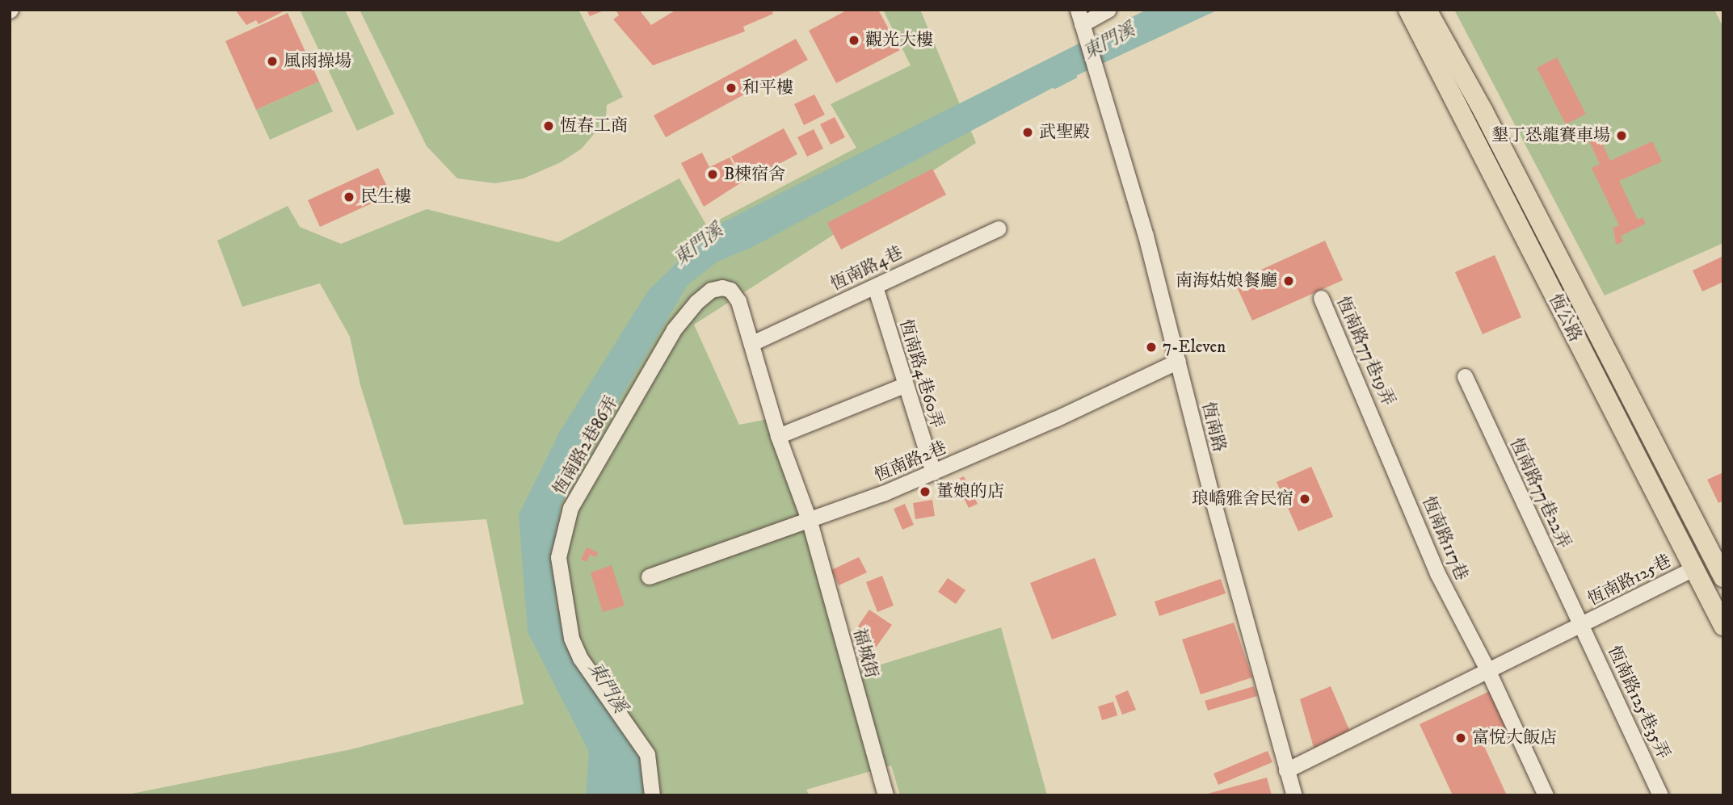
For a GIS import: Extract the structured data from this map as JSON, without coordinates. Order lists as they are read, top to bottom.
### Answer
{
  "streets": {
    "main road": ["恆公路"],
    "street": [
      "恆南路4巷",
      "恆南路77巷19弄",
      "恆南路4巷60弄",
      "恆南路",
      "恆南路2巷86弄",
      "恆南路2巷",
      "恆南路77巷22弄",
      "恆南路117巷",
      "恆南路125巷",
      "福城街",
      "恆南路125巷35弄"
    ]
  },
  "crossings": [
    ["恆南路4巷", "恆南路4巷60弄"],
    ["恆南路4巷", "恆南路2巷86弄"],
    ["恆公路", "恆南路125巷"],
    ["恆南路77巷19弄", "恆南路117巷"],
    ["恆南路4巷60弄", "恆南路2巷"],
    ["恆南路", "恆南路2巷"],
    ["恆南路2巷86弄", "恆南路2巷"],
    ["恆南路2巷86弄", "福城街"],
    ["恆南路2巷", "福城街"],
    ["恆南路77巷22弄", "恆南路125巷"],
    ["恆南路77巷22弄", "恆南路125巷35弄"],
    ["恆南路125巷", "恆南路125巷35弄"]
  ],
  "water": ["東門溪"],
  "places": [
    "觀光大樓",
    "風雨操場",
    "和平樓",
    "恆春工商",
    "武聖殿",
    "墾丁恐龍賽車場",
    "B棟宿舍",
    "民生樓",
    "南海姑娘餐廳",
    "7-Eleven",
    "董娘的店",
    "琅嶠雅舍民宿",
    "富悅大飯店"
  ]
}
